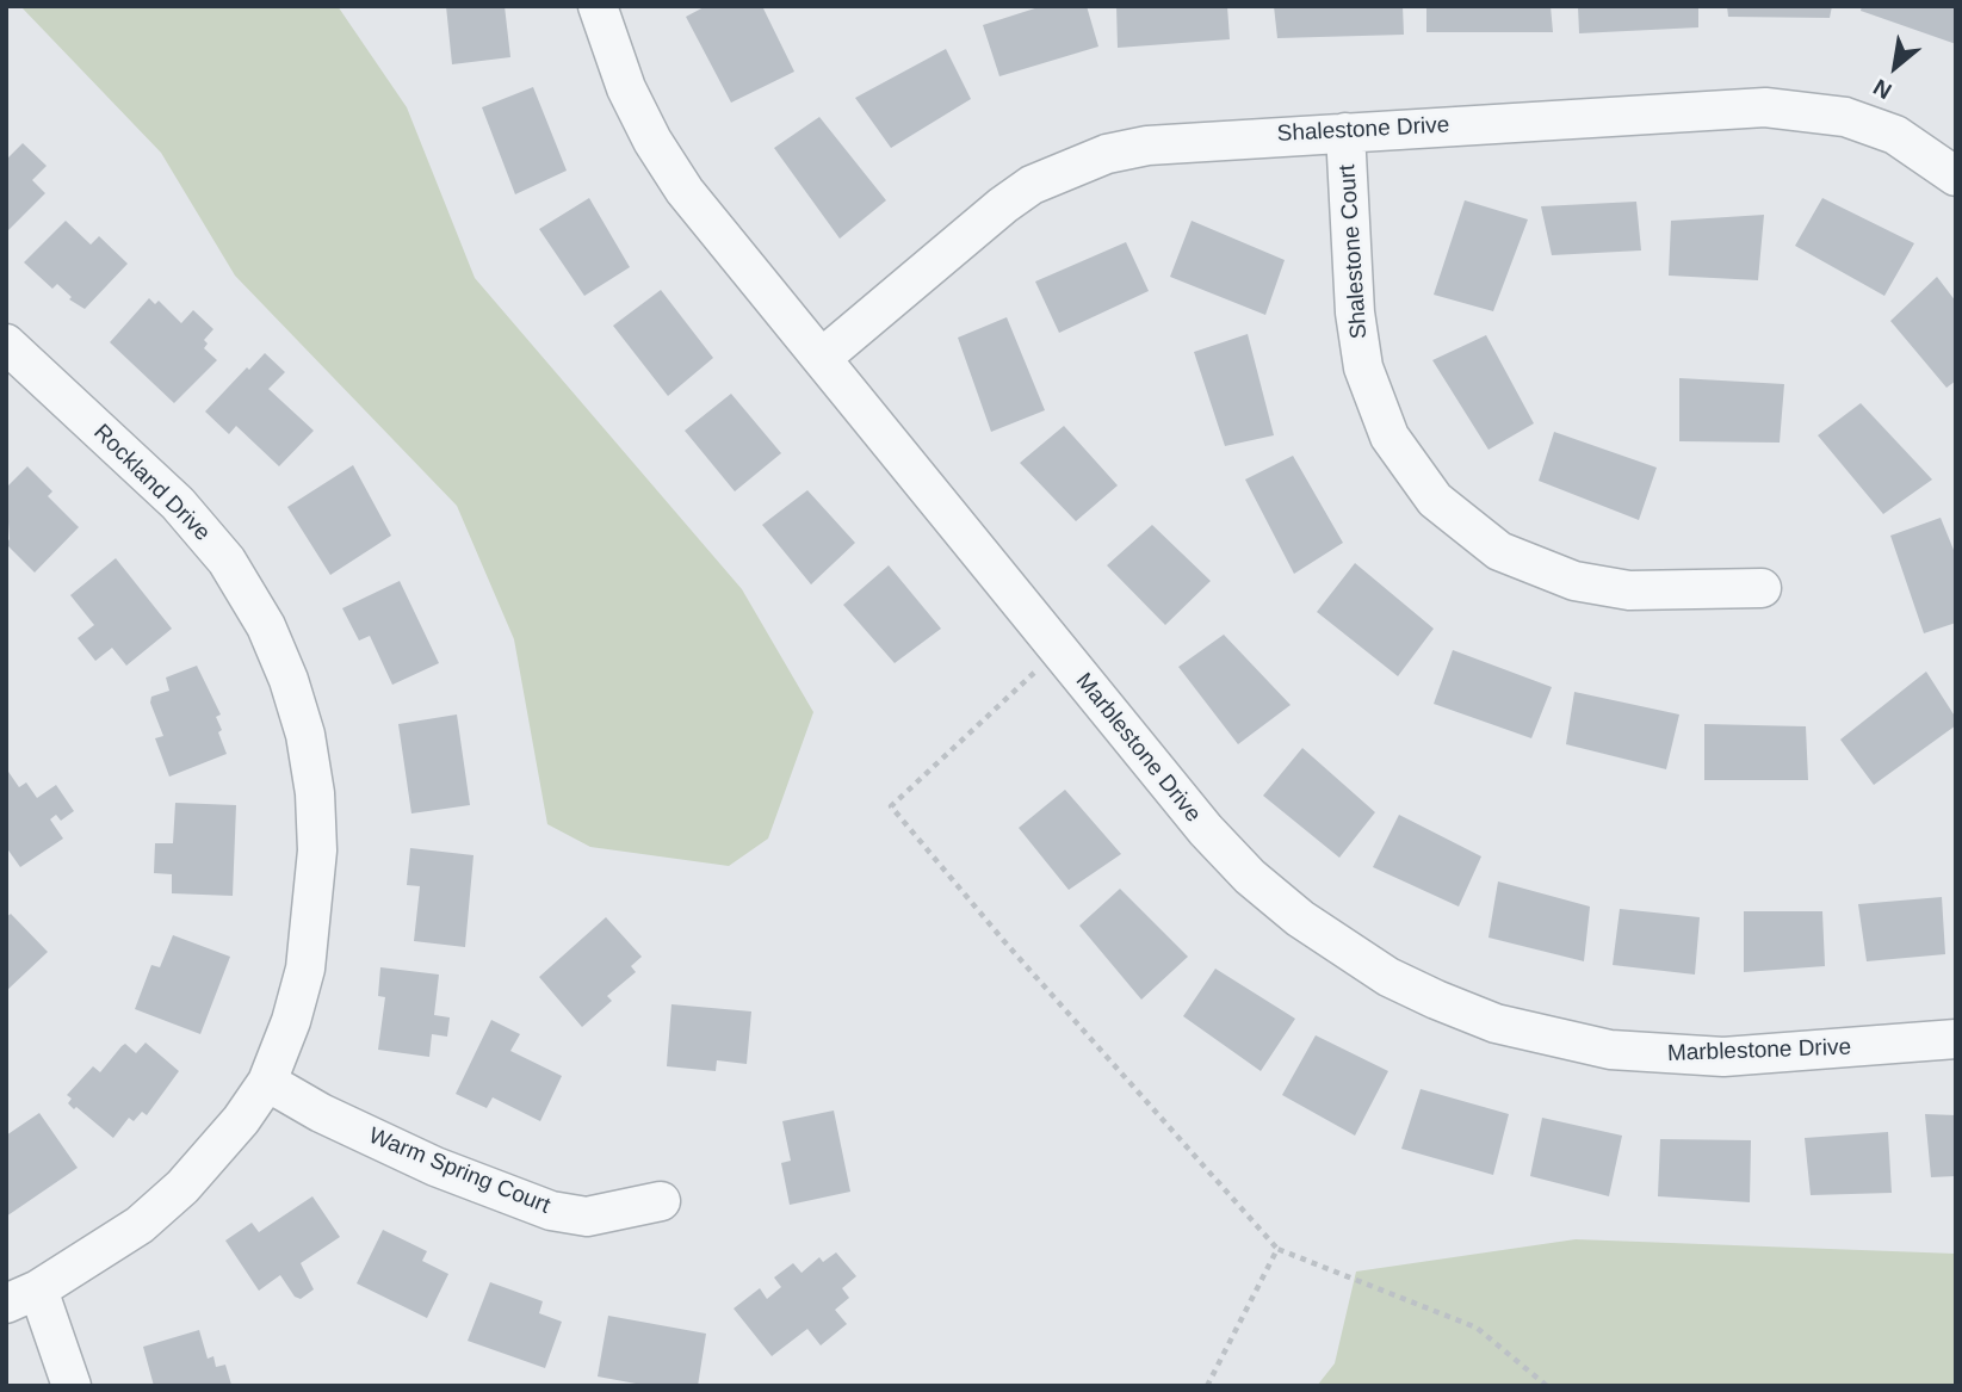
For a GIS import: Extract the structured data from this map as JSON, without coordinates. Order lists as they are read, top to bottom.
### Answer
{
  "streets": {
    "street": [
      "Shalestone Drive",
      "Shalestone Court",
      "Rockland Drive",
      "Marblestone Drive",
      "Warm Spring Court"
    ]
  },
  "crossings": [
    ["Shalestone Drive", "Shalestone Court"],
    ["Shalestone Drive", "Marblestone Drive"],
    ["Rockland Drive", "Warm Spring Court"]
  ],
  "north": "bottom left"
}
